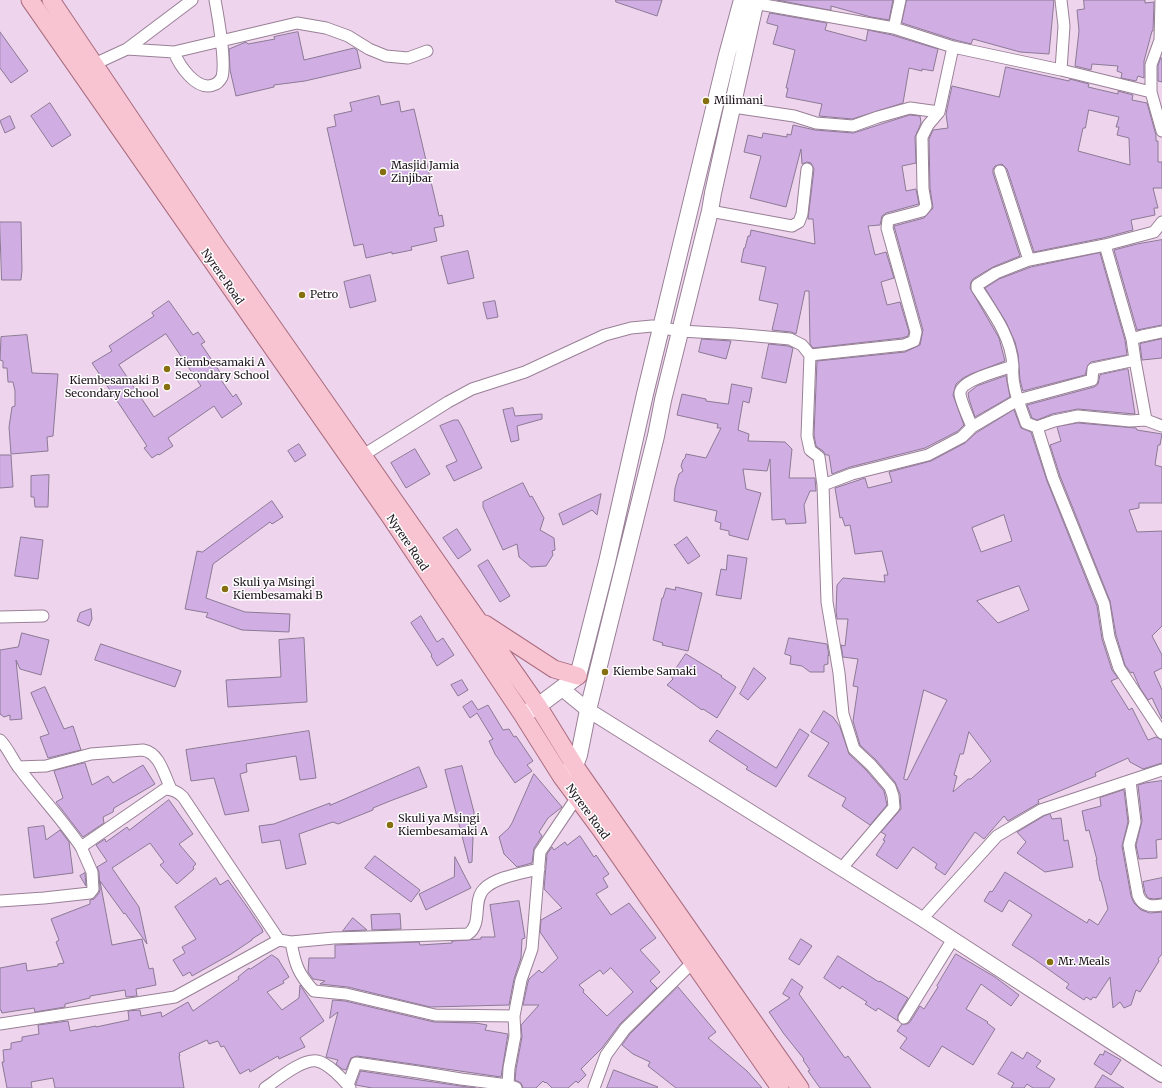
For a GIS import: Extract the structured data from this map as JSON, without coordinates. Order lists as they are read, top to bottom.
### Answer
{
  "streets": {
    "main road": ["Nyrere Road"]
  },
  "places": [
    "Milimani",
    "Masjid Jamia Zinjibar",
    "Petro",
    "Kiembesamaki A Secondary School",
    "Kiembesamaki B Secondary School",
    "Skuli ya Msingi Kiembesamaki B",
    "Kiembe Samaki",
    "Skuli ya Msingi Kiembesamaki A",
    "Mr. Meals"
  ]
}
